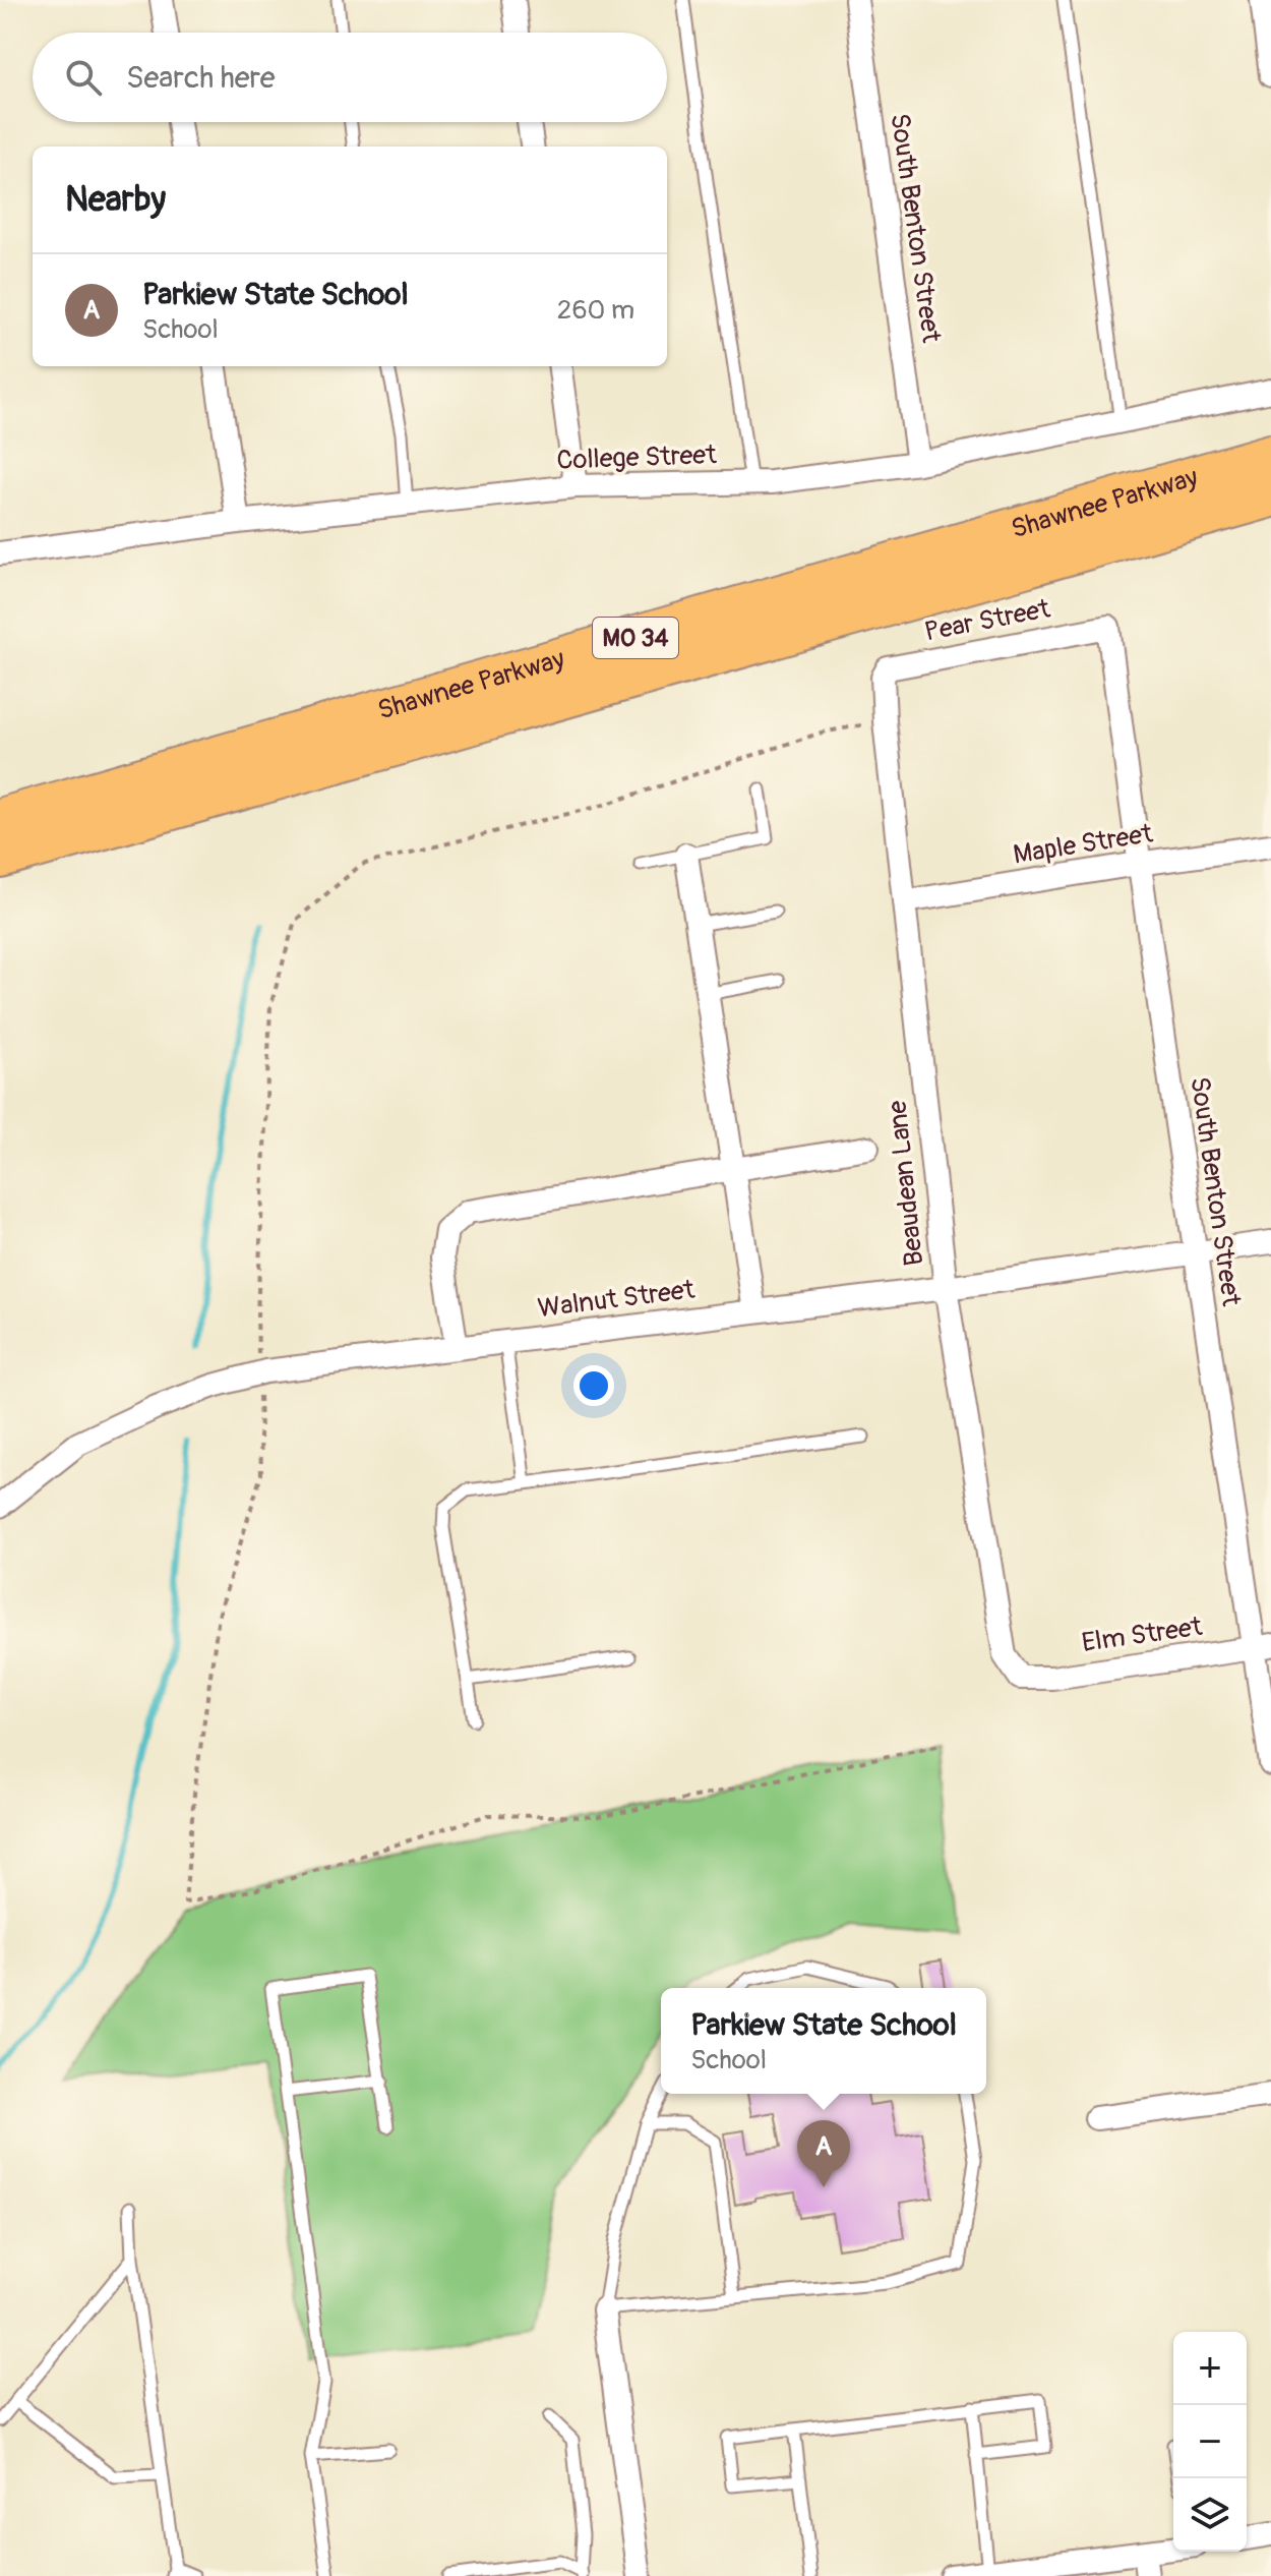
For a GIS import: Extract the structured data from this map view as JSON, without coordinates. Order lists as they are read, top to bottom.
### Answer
{
  "streets": {
    "highway": ["Shawnee Parkway", "MO 34"],
    "street": [
      "South Benton Street",
      "College Street",
      "Pear Street",
      "Maple Street",
      "Beaudean Lane",
      "Walnut Street",
      "Elm Street"
    ]
  },
  "crossings": [
    ["South Benton Street", "College Street"],
    ["South Benton Street", "Pear Street"],
    ["South Benton Street", "Maple Street"],
    ["South Benton Street", "Walnut Street"],
    ["South Benton Street", "Elm Street"],
    ["Pear Street", "Beaudean Lane"],
    ["Maple Street", "Beaudean Lane"],
    ["Beaudean Lane", "Walnut Street"],
    ["Beaudean Lane", "Elm Street"]
  ],
  "page": {
    "search": "Search here",
    "heading": "Nearby",
    "list": [
      {
        "mark": "A",
        "name": "Parkiew State School",
        "note": "School",
        "value": "260 m"
      }
    ],
    "popup": ["Parkiew State School", "School"],
    "pins": "A",
    "map_buttons": ["+", "−"]
  }
}
